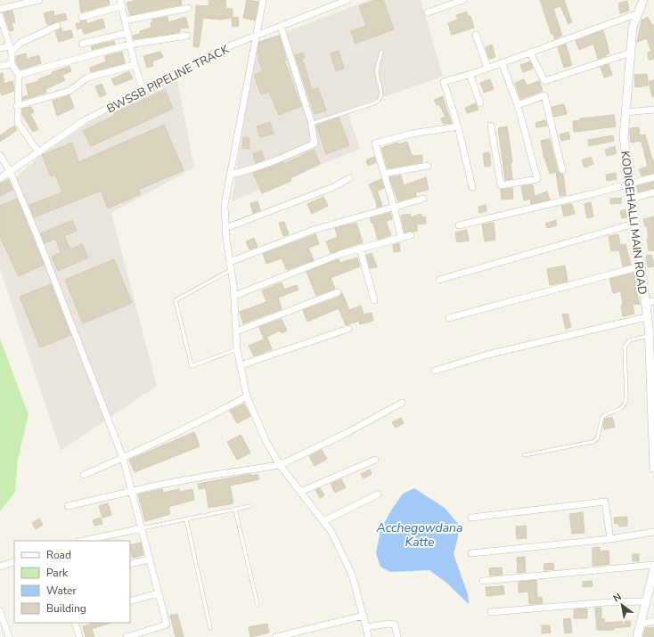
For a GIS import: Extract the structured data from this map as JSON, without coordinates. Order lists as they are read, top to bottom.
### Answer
{
  "streets": {
    "street": ["BWSSB PIPELINE TRACK", "KODIGEHALLI MAIN ROAD"]
  },
  "water": ["Acchegowdana Katte"],
  "legend": [
    "Road",
    "Park",
    "Water",
    "Building"
  ],
  "north": "top left"
}
